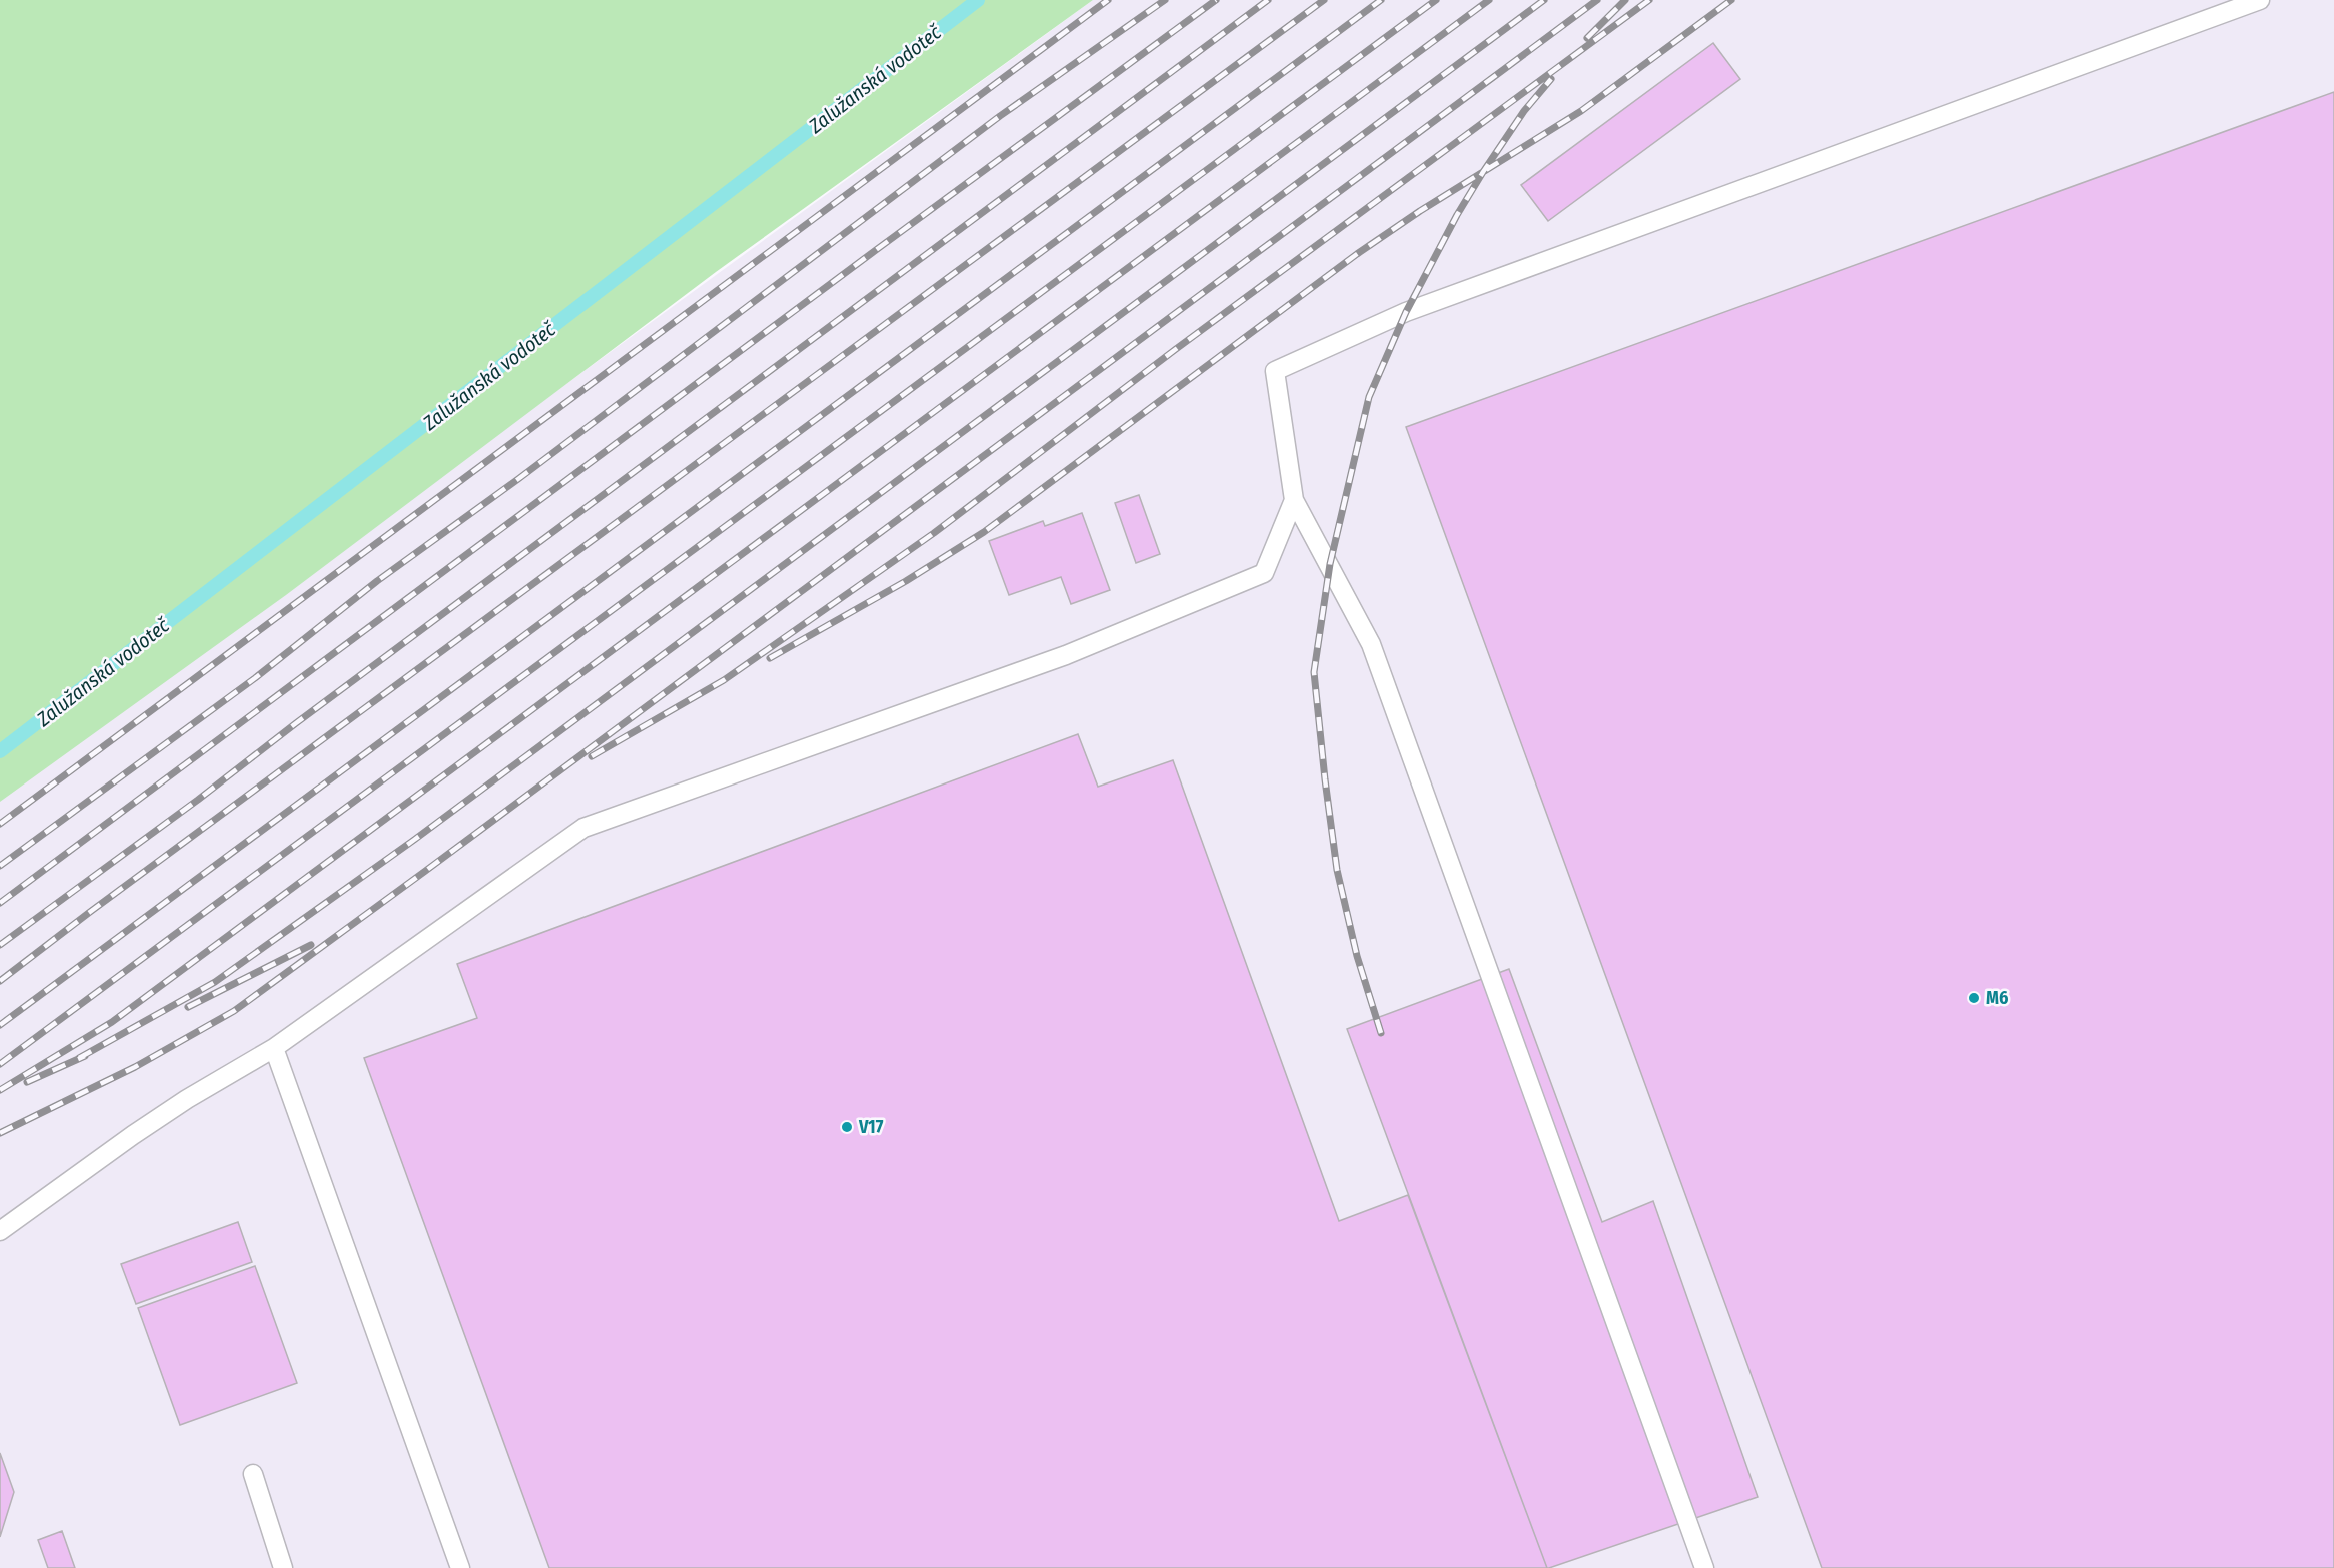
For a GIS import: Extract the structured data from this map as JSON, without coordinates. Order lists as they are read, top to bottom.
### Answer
{
  "water": ["Zalužanská vodoteč"],
  "places": ["M6", "V17"]
}
